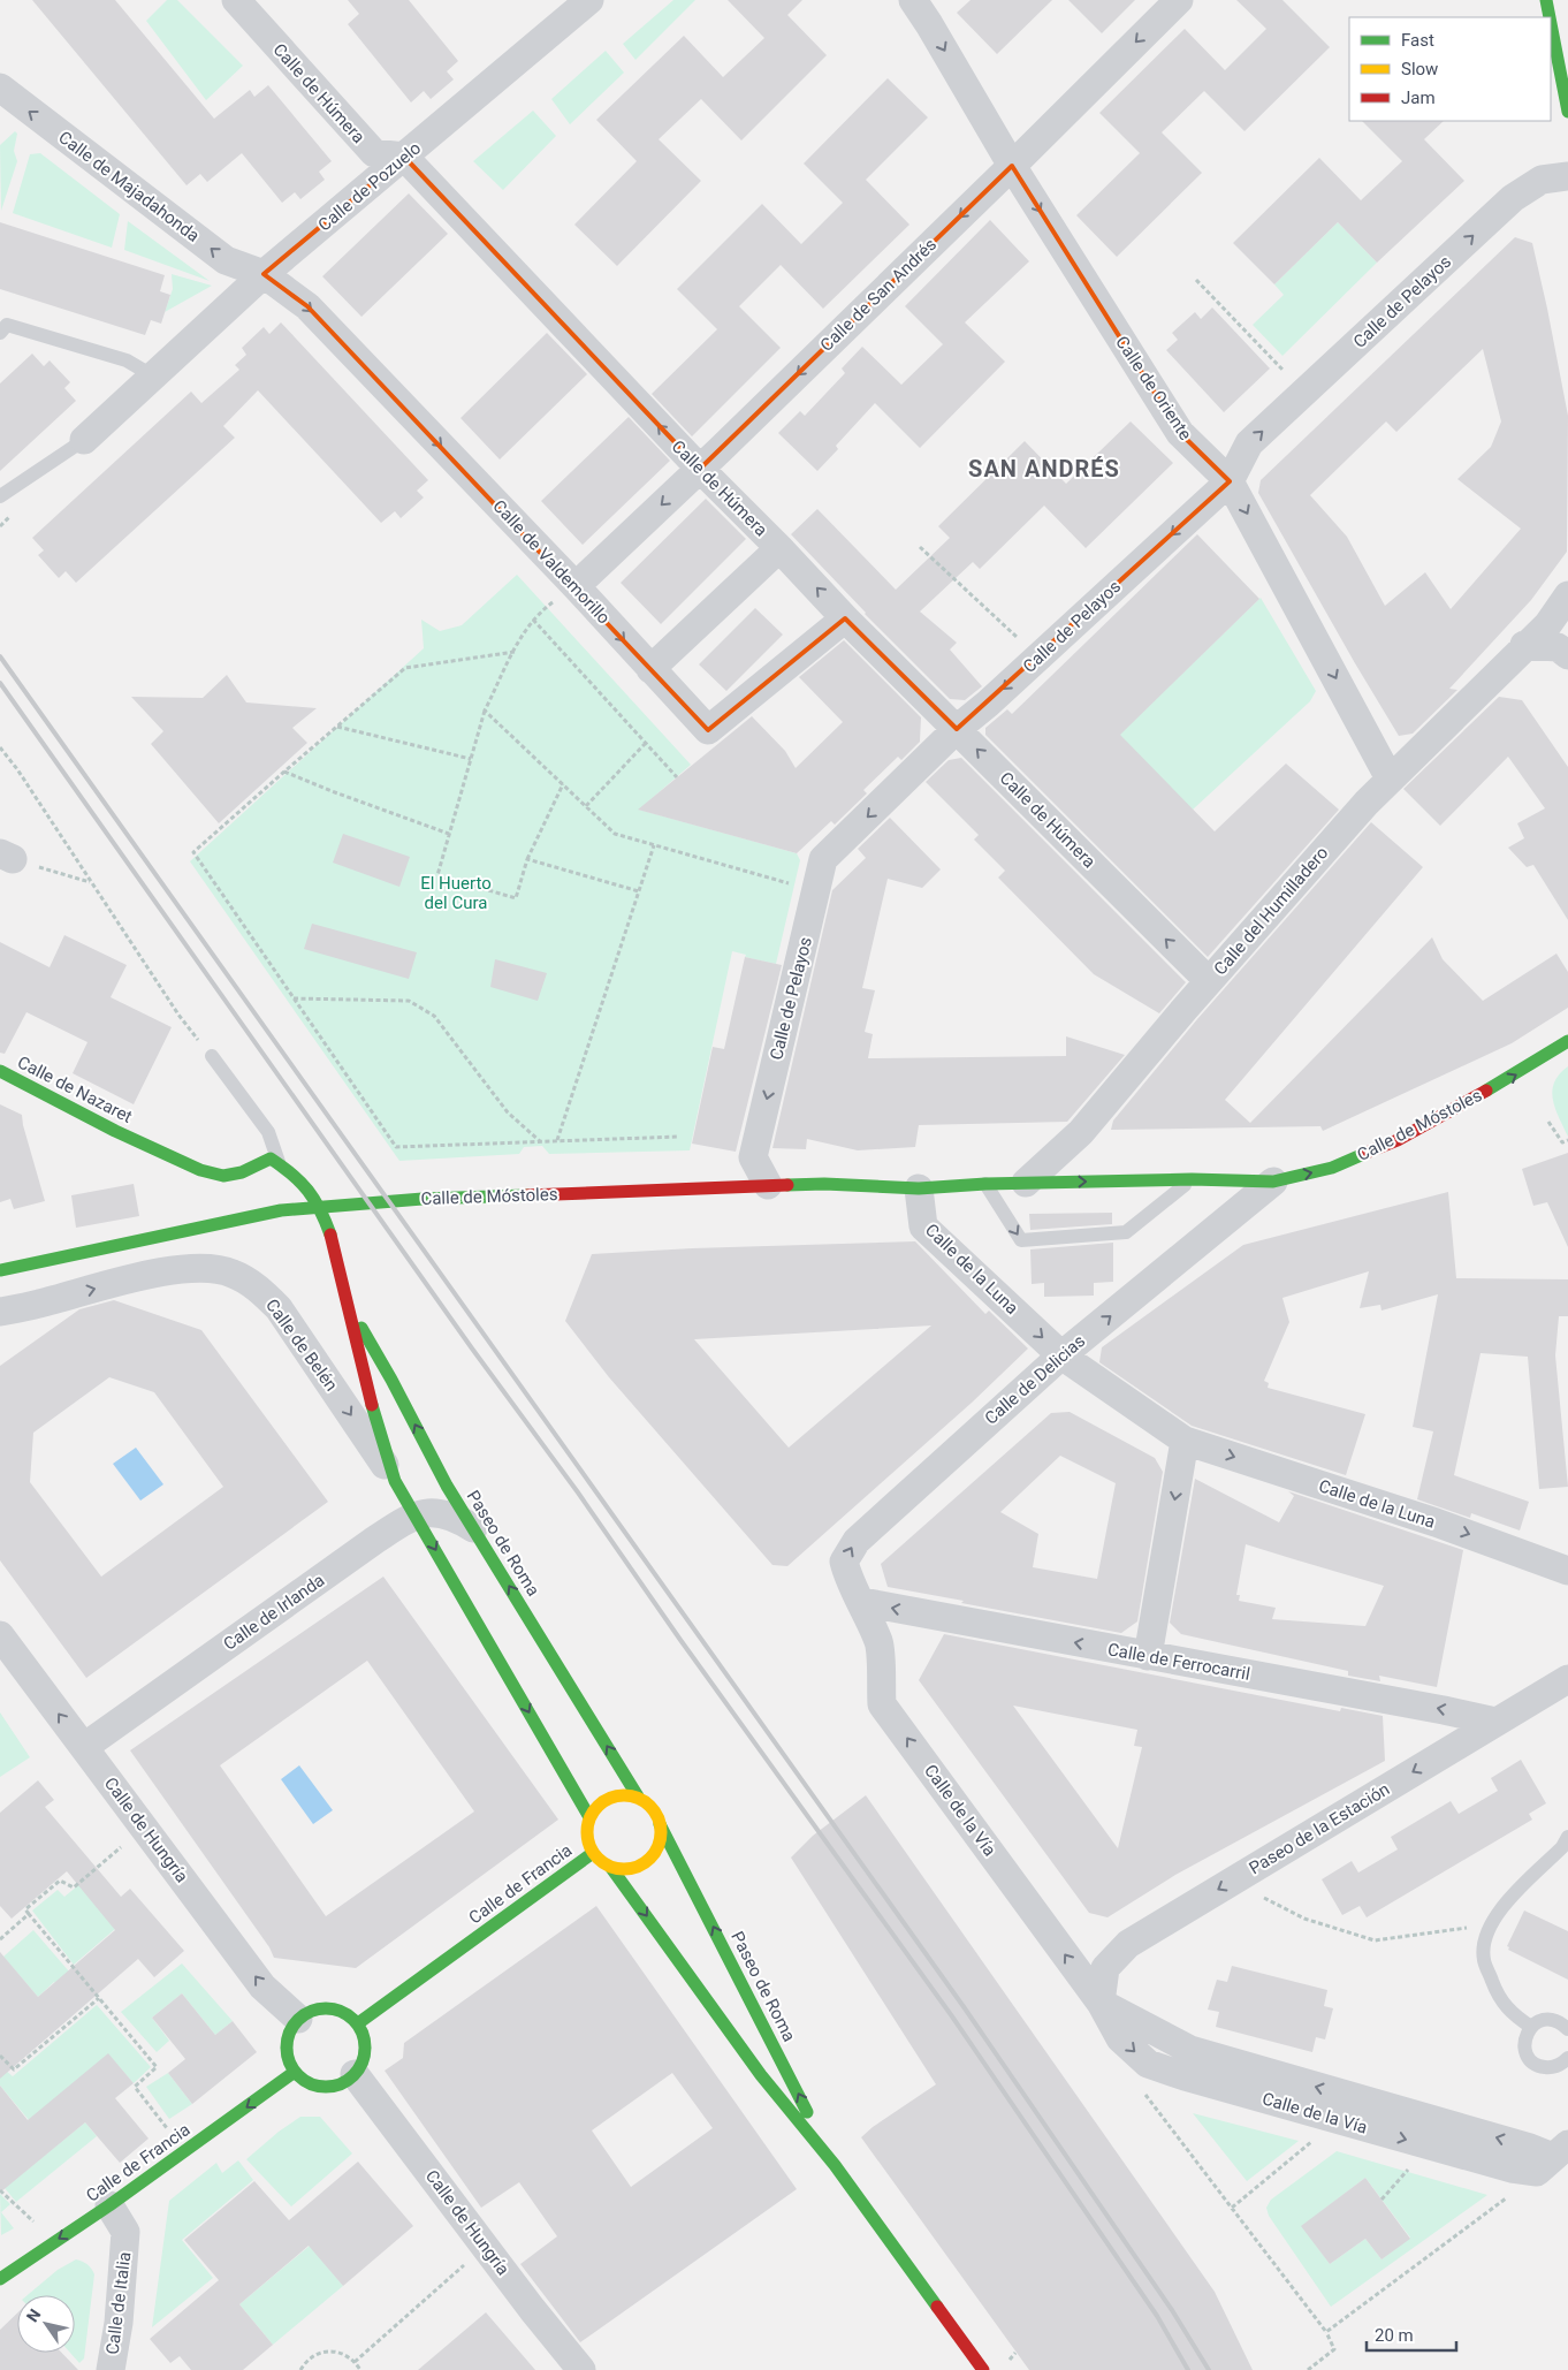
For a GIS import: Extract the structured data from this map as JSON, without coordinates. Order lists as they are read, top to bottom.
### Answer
{
  "streets": {
    "street": [
      "Calle de Húmera",
      "Calle de Majadahonda",
      "Calle de Pozuelo",
      "Calle de San Andrés",
      "Calle de Pelayos",
      "Calle de Oriente",
      "Calle de Valdemorillo",
      "Calle del Humilladero",
      "Calle de Nazaret",
      "Calle de Móstoles",
      "Calle de la Luna",
      "Calle de Belén",
      "Calle de Delicias",
      "Paseo de Roma",
      "Calle de Irlanda",
      "Calle de Ferrocarril",
      "Calle de la Vía",
      "Paseo de la Estación",
      "Calle de Hungría",
      "Calle de Francia",
      "Calle de Italia"
    ]
  },
  "crossings": [
    ["Calle de Húmera", "Calle de Pozuelo"],
    ["Calle de Húmera", "Calle de San Andrés"],
    ["Calle de Húmera", "Calle de Pelayos"],
    ["Calle de Húmera", "Calle de Valdemorillo"],
    ["Calle de Húmera", "Calle del Humilladero"],
    ["Calle de Majadahonda", "Calle de Pozuelo"],
    ["Calle de Majadahonda", "Calle de Valdemorillo"],
    ["Calle de Pozuelo", "Calle de Valdemorillo"],
    ["Calle de San Andrés", "Calle de Oriente"],
    ["Calle de San Andrés", "Calle de Valdemorillo"],
    ["Calle de Pelayos", "Calle de Oriente"],
    ["Calle de Pelayos", "Calle de Móstoles"],
    ["Calle de Oriente", "Calle del Humilladero"],
    ["Calle del Humilladero", "Calle de Móstoles"],
    ["Calle de Nazaret", "Paseo de Roma"],
    ["Calle de Móstoles", "Calle de la Luna"],
    ["Calle de Móstoles", "Calle de Delicias"],
    ["Calle de la Luna", "Calle de Delicias"],
    ["Calle de Belén", "Paseo de Roma"],
    ["Calle de Delicias", "Calle de Ferrocarril"],
    ["Calle de Delicias", "Calle de la Vía"],
    ["Paseo de Roma", "Calle de Irlanda"],
    ["Paseo de Roma", "Calle de Francia"],
    ["Calle de Irlanda", "Calle de Hungría"],
    ["Calle de Ferrocarril", "Calle de la Vía"],
    ["Calle de Ferrocarril", "Paseo de la Estación"],
    ["Calle de la Vía", "Paseo de la Estación"],
    ["Calle de Hungría", "Calle de Francia"],
    ["Calle de Francia", "Calle de Italia"]
  ],
  "one_way": [
    "Calle de Húmera",
    "Calle de Majadahonda",
    "Calle de San Andrés",
    "Calle de Oriente",
    "Calle de Valdemorillo",
    "Calle de la Luna",
    "Calle de Belén",
    "Calle de Delicias",
    "Calle de Ferrocarril",
    "Calle de la Vía",
    "Paseo de la Estación",
    "Calle de Hungría"
  ],
  "districts": ["SAN ANDRÉS"],
  "parks": ["El Huerto del Cura"],
  "legend": ["Fast", "Slow", "Jam"],
  "scale_bar": "20 m",
  "north": "top left"
}
